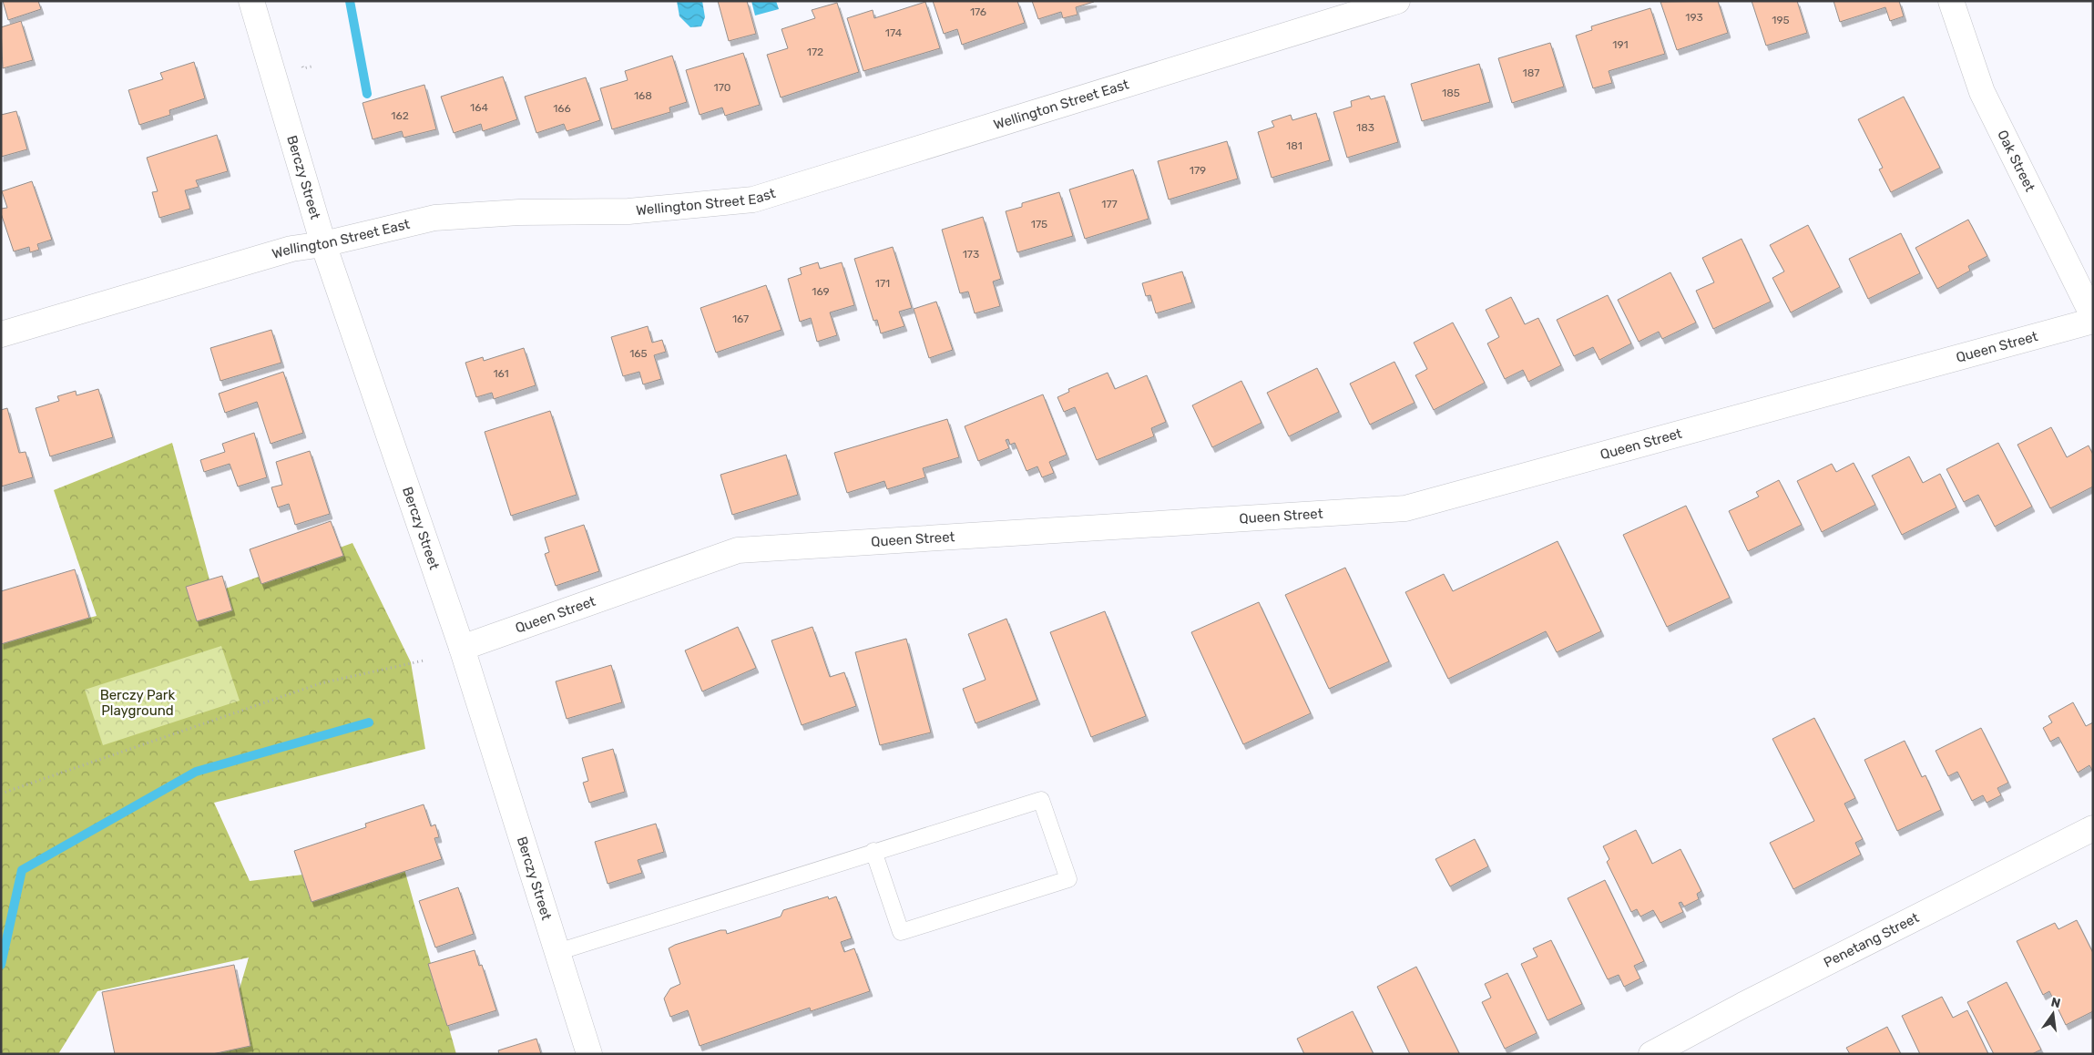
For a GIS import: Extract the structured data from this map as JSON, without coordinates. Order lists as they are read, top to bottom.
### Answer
{
  "streets": {
    "street": [
      "Wellington Street East",
      "Oak Street",
      "Berczy Street",
      "Queen Street",
      "Penetang Street"
    ]
  },
  "crossings": [
    ["Wellington Street East", "Berczy Street"],
    ["Berczy Street", "Queen Street"]
  ],
  "parks": ["Berczy Park Playground"],
  "house_numbers": [
    "176",
    "193",
    "195",
    "174",
    "191",
    "172",
    "187",
    "170",
    "185",
    "168",
    "164",
    "166",
    "162",
    "183",
    "181",
    "179",
    "177",
    "175",
    "173",
    "171",
    "169",
    "167",
    "165",
    "161"
  ],
  "north": "top"
}
